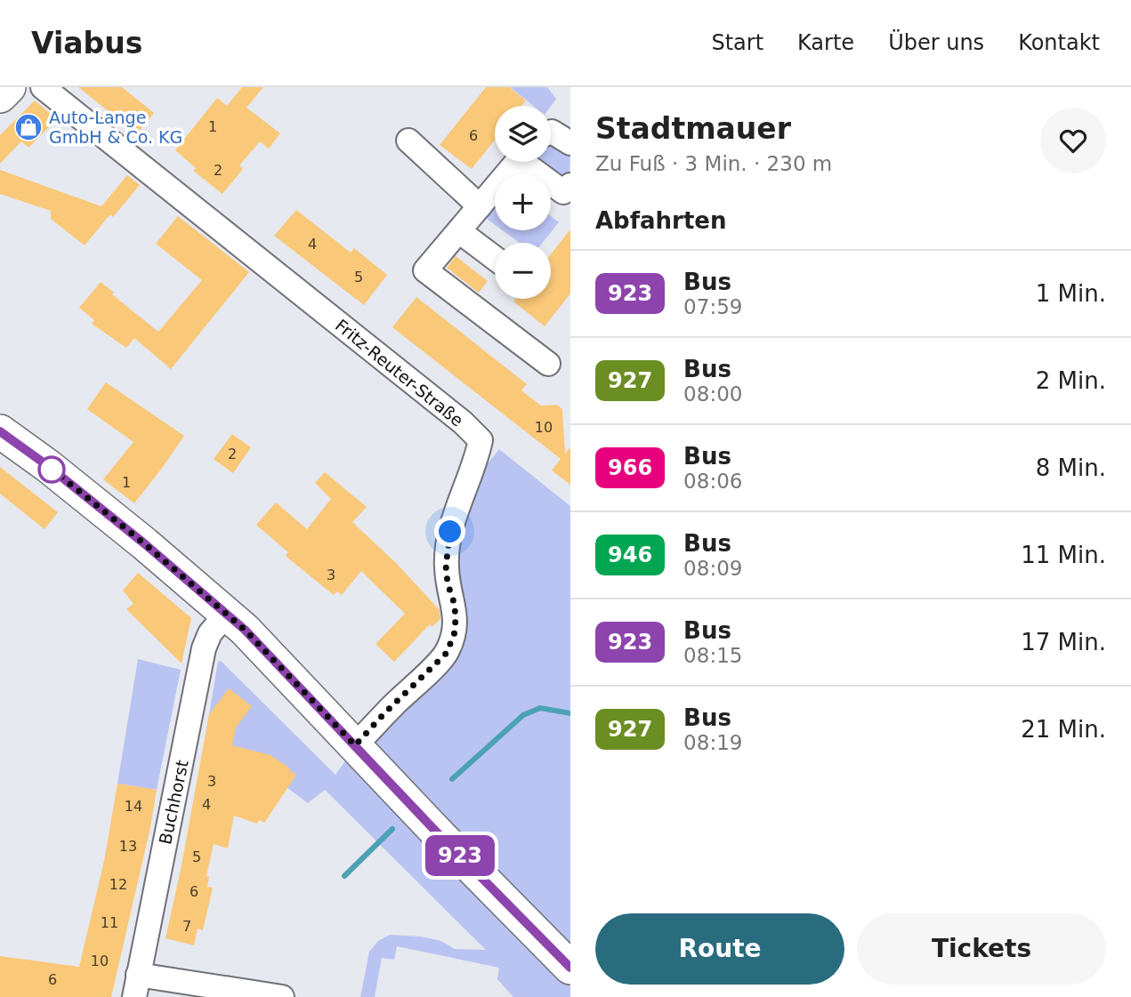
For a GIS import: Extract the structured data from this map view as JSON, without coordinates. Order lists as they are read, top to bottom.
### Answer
{
  "streets": {
    "street": ["Fritz-Reuter-Straße", "Buchhorst"]
  },
  "places": {
    "shop": ["Auto-Lange GmbH & Co. KG"]
  },
  "lines": ["bus line 923"],
  "house_numbers": [
    "1",
    "6",
    "2",
    "4",
    "5",
    "10",
    "2",
    "1",
    "3",
    "3",
    "4",
    "14",
    "13",
    "5",
    "12",
    "6",
    "11",
    "7",
    "10",
    "6"
  ],
  "page": {
    "header": "Viabus",
    "nav": [
      "Start",
      "Karte",
      "Über uns",
      "Kontakt"
    ],
    "on_map": "923",
    "heading": [
      ["Stadtmauer", "Zu Fuß · 3 Min. · 230 m"],
      "Abfahrten"
    ],
    "map_buttons": ["+", "−"],
    "list": [
      {
        "mark": "923",
        "name": "Bus",
        "note": "07:59",
        "value": "1 Min."
      },
      {
        "mark": "927",
        "name": "Bus",
        "note": "08:00",
        "value": "2 Min."
      },
      {
        "mark": "966",
        "name": "Bus",
        "note": "08:06",
        "value": "8 Min."
      },
      {
        "mark": "946",
        "name": "Bus",
        "note": "08:09",
        "value": "11 Min."
      },
      {
        "mark": "923",
        "name": "Bus",
        "note": "08:15",
        "value": "17 Min."
      },
      {
        "mark": "927",
        "name": "Bus",
        "note": "08:19",
        "value": "21 Min."
      }
    ],
    "buttons": ["Route", "Tickets"]
  }
}
